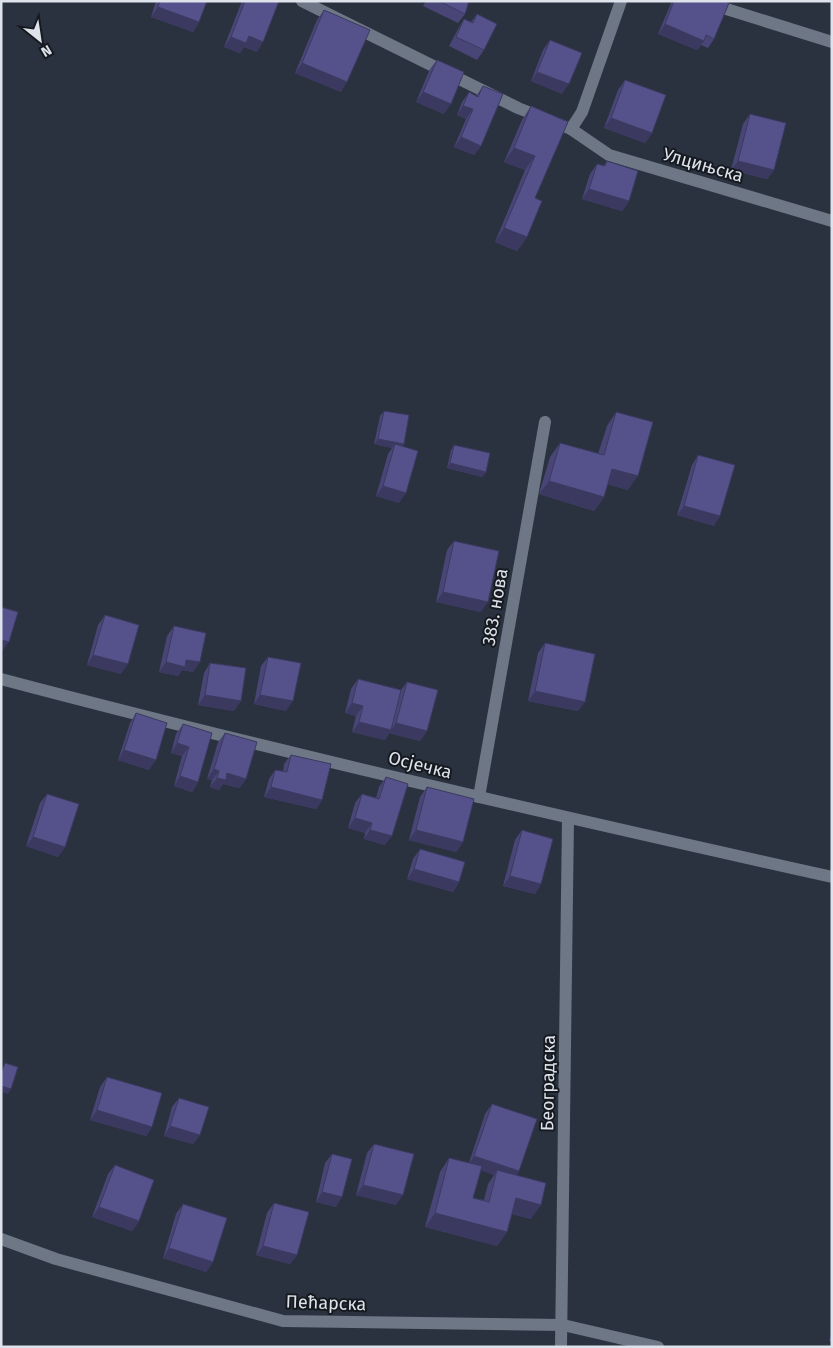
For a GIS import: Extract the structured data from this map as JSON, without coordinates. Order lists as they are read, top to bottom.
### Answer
{
  "streets": {
    "street": [
      "Улцињска",
      "383. нова",
      "Осјечка",
      "Београдска",
      "Пећарска"
    ]
  },
  "crossings": [
    ["383. нова", "Осјечка"],
    ["Осјечка", "Београдска"],
    ["Београдска", "Пећарска"]
  ],
  "north": "bottom right"
}
